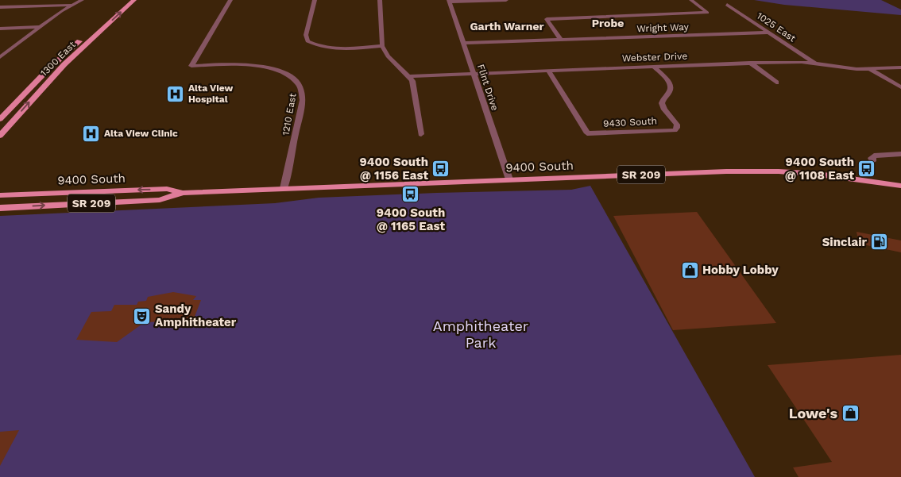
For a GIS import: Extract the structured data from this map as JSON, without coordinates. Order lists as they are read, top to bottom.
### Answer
{
  "streets": {
    "main road": ["1300 East", "9400 South", "SR 209"],
    "street": [
      "1025 East",
      "Wright Way",
      "Webster Drive",
      "Flint Drive",
      "1210 East",
      "9430 South"
    ]
  },
  "crossings": [
    ["1025 East", "Wright Way"],
    ["1025 East", "Webster Drive"],
    ["Wright Way", "Flint Drive"],
    ["Webster Drive", "Flint Drive"],
    ["Webster Drive", "9430 South"],
    ["Flint Drive", "9400 South"],
    ["1210 East", "9400 South"]
  ],
  "districts": ["Probe", "Garth Warner"],
  "parks": ["Amphitheater Park"],
  "places": {
    "hospital": ["Alta View Hospital", "Alta View Clinic"],
    "bus stop": ["9400 South @ 1156 East", "9400 South @ 1108 East", "9400 South @ 1165 East"],
    "fuel station": ["Sinclair"],
    "shop": ["Hobby Lobby", "Lowe's"],
    "theatre": ["Sandy Amphitheater"]
  }
}
